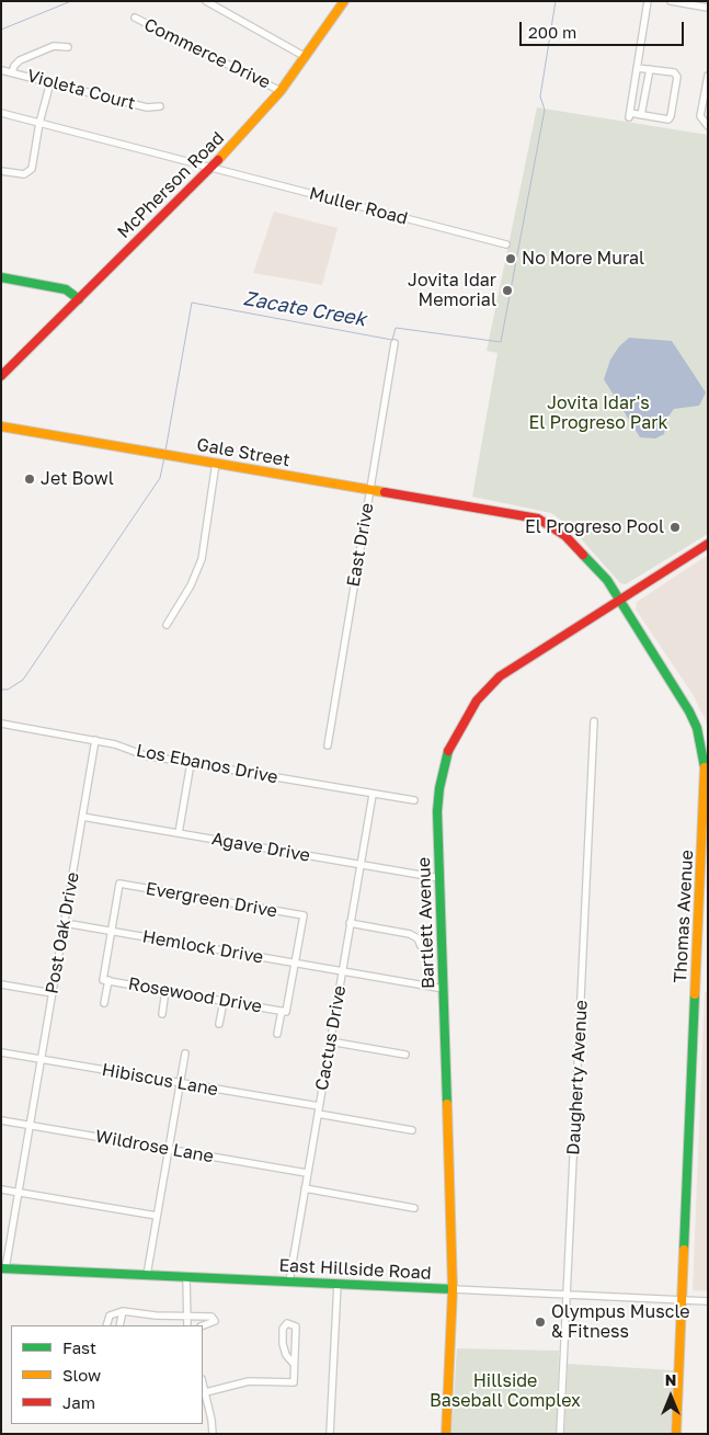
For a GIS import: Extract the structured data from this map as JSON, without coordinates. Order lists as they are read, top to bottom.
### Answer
{
  "streets": {
    "street": [
      "Commerce Drive",
      "Violeta Court",
      "McPherson Road",
      "Muller Road",
      "Gale Street",
      "East Drive",
      "Los Ebanos Drive",
      "Agave Drive",
      "Evergreen Drive",
      "Thomas Avenue",
      "Bartlett Avenue",
      "Post Oak Drive",
      "Hemlock Drive",
      "Rosewood Drive",
      "Cactus Drive",
      "Daugherty Avenue",
      "Hibiscus Lane",
      "Wildrose Lane",
      "East Hillside Road"
    ]
  },
  "crossings": [
    ["Commerce Drive", "McPherson Road"],
    ["McPherson Road", "Muller Road"],
    ["Gale Street", "East Drive"],
    ["Gale Street", "Thomas Avenue"],
    ["Los Ebanos Drive", "Post Oak Drive"],
    ["Los Ebanos Drive", "Cactus Drive"],
    ["Agave Drive", "Bartlett Avenue"],
    ["Agave Drive", "Post Oak Drive"],
    ["Agave Drive", "Cactus Drive"],
    ["Evergreen Drive", "Hemlock Drive"],
    ["Thomas Avenue", "Bartlett Avenue"],
    ["Thomas Avenue", "East Hillside Road"],
    ["Bartlett Avenue", "Hemlock Drive"],
    ["Bartlett Avenue", "East Hillside Road"],
    ["Post Oak Drive", "Hemlock Drive"],
    ["Post Oak Drive", "Hibiscus Lane"],
    ["Post Oak Drive", "Wildrose Lane"],
    ["Post Oak Drive", "East Hillside Road"],
    ["Hemlock Drive", "Cactus Drive"],
    ["Cactus Drive", "Hibiscus Lane"],
    ["Cactus Drive", "Wildrose Lane"],
    ["Cactus Drive", "East Hillside Road"],
    ["Daugherty Avenue", "East Hillside Road"]
  ],
  "water": ["Zacate Creek"],
  "parks": ["Jovita Idar's El Progreso Park", "Hillside Baseball Complex"],
  "places": [
    "No More Mural",
    "Jovita Idar Memorial",
    "Jet Bowl",
    "El Progreso Pool",
    "Olympus Muscle & Fitness"
  ],
  "legend": ["Fast", "Slow", "Jam"],
  "scale_bar": "200 m",
  "north": "top"
}
